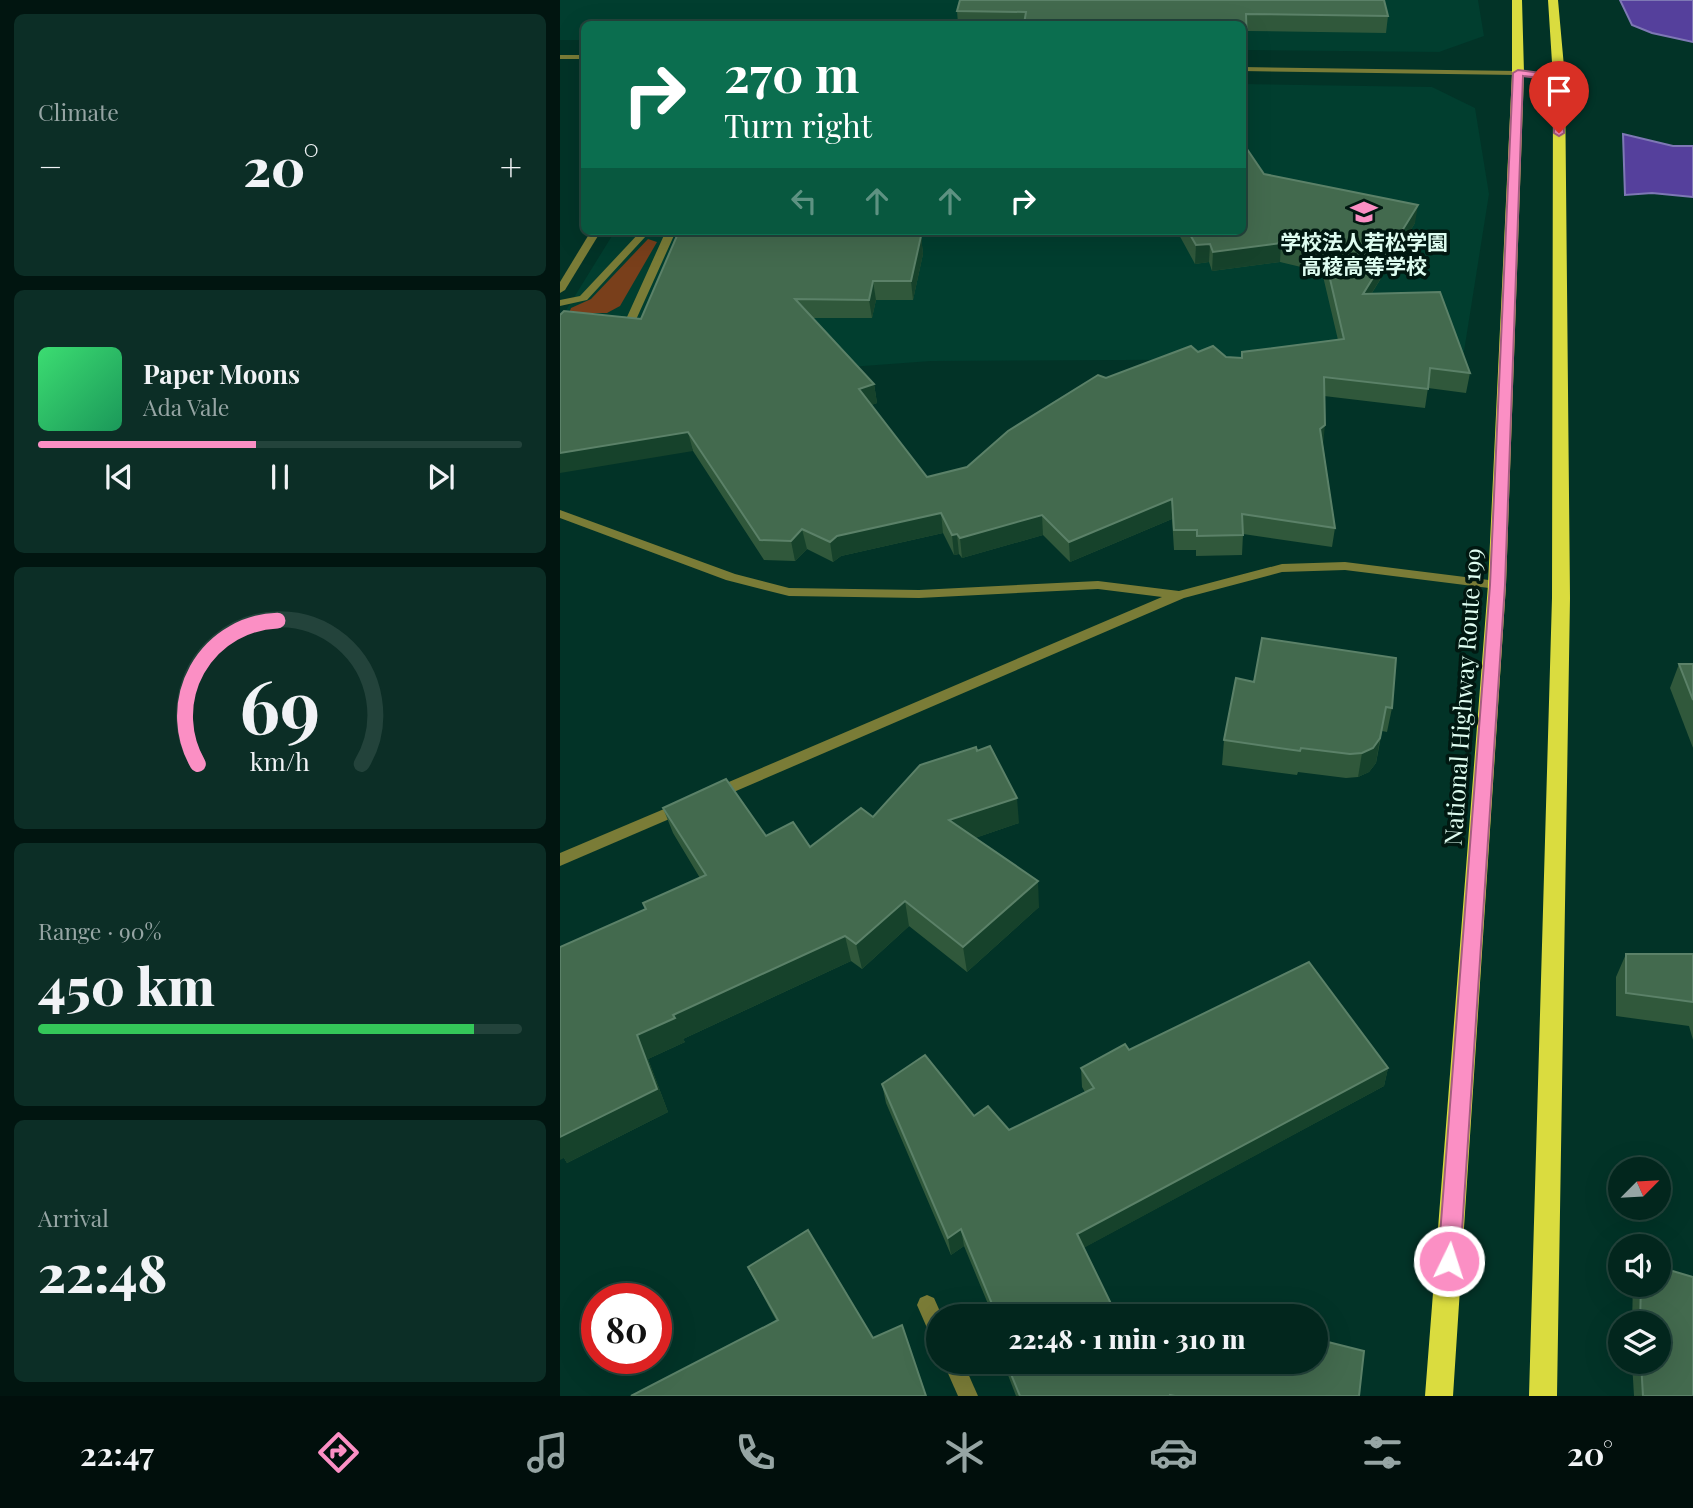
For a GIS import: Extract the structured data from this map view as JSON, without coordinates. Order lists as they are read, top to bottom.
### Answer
{
  "streets": {
    "highway": ["National Highway Route 199"]
  },
  "places": {
    "school or university": ["学校法人若松学園 高稜高等学校"]
  },
  "north": "top right",
  "page": {
    "tile": [
      "Climate",
      ["Range · 90%", "450 km"],
      ["Arrival", "22:48"]
    ],
    "turn": ["270 m", "Turn right"],
    "heat": ["−", "20°", "+"],
    "song": ["Paper Moons", "Ada Vale"],
    "limit": "80",
    "trip": "22:48 · 1 min · 310 m",
    "tabs": ["22:47", "20°"],
    "gauge": ["69", "km/h"]
  }
}
